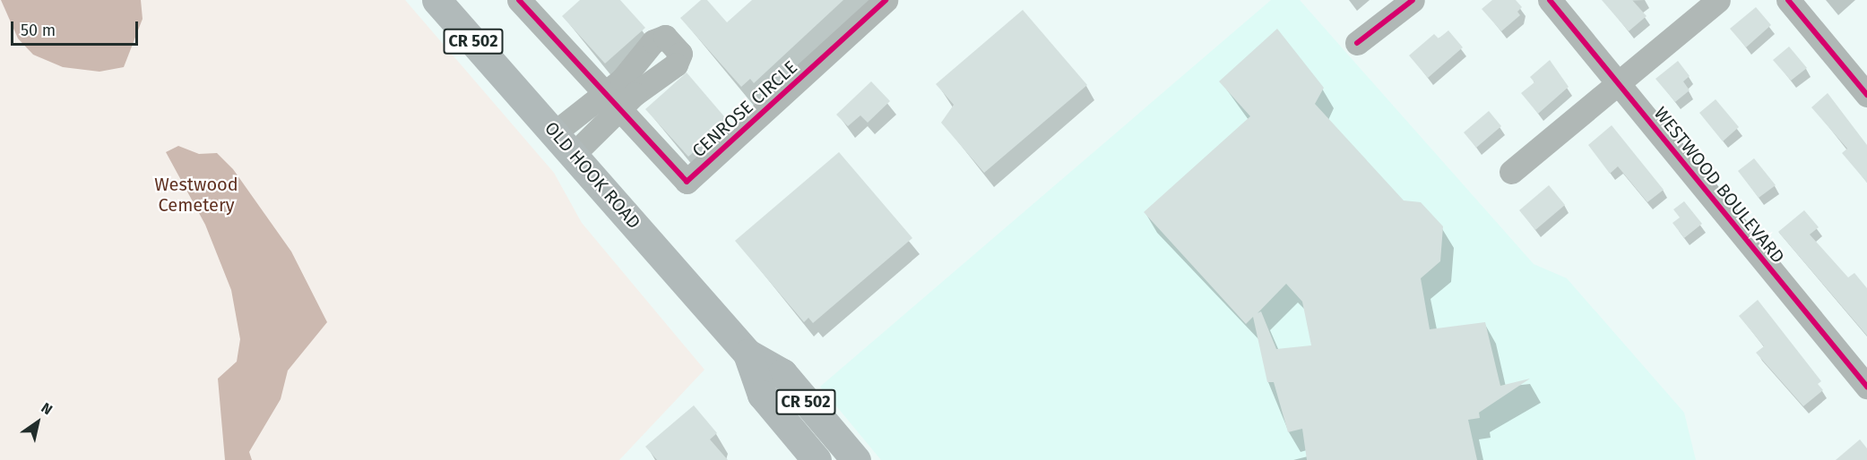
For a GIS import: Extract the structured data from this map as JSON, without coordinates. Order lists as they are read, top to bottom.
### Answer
{
  "streets": {
    "main road": ["CR 502", "OLD HOOK ROAD"],
    "street": ["CENROSE CIRCLE", "WESTWOOD BOULEVARD"]
  },
  "parks": ["Westwood Cemetery"],
  "scale_bar": "50 m",
  "north": "top right"
}
